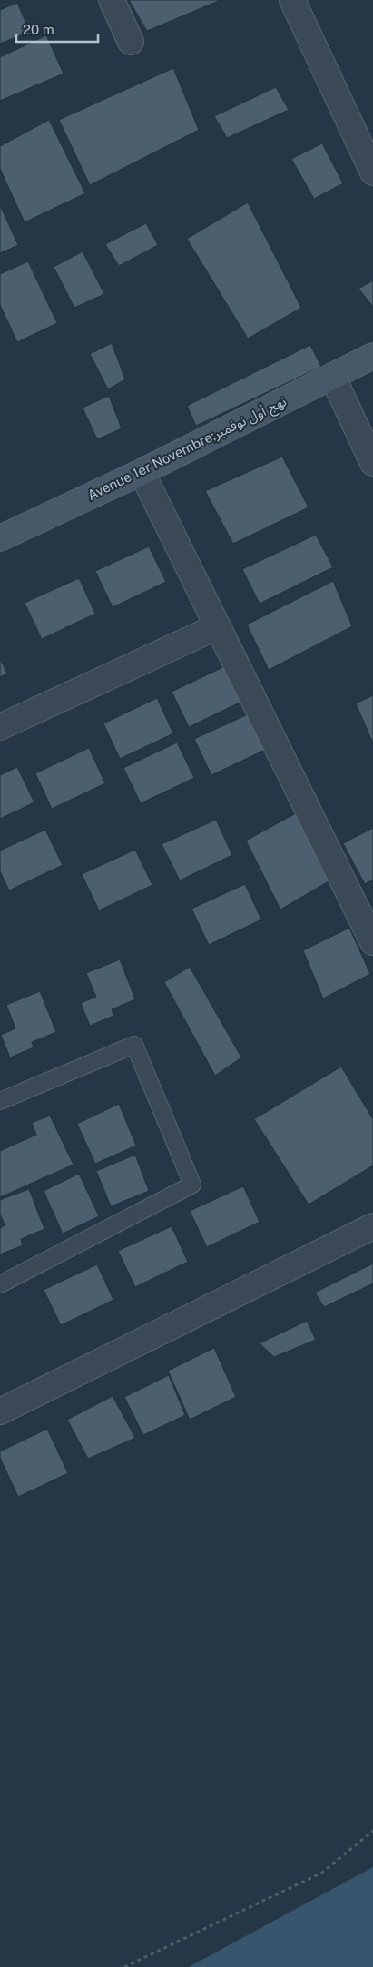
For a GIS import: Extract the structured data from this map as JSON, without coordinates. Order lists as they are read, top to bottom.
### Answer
{
  "streets": {
    "main road": ["Avenue 1er Novembre;نهج أول نوفمبر"]
  },
  "scale_bar": "20 m"
}
